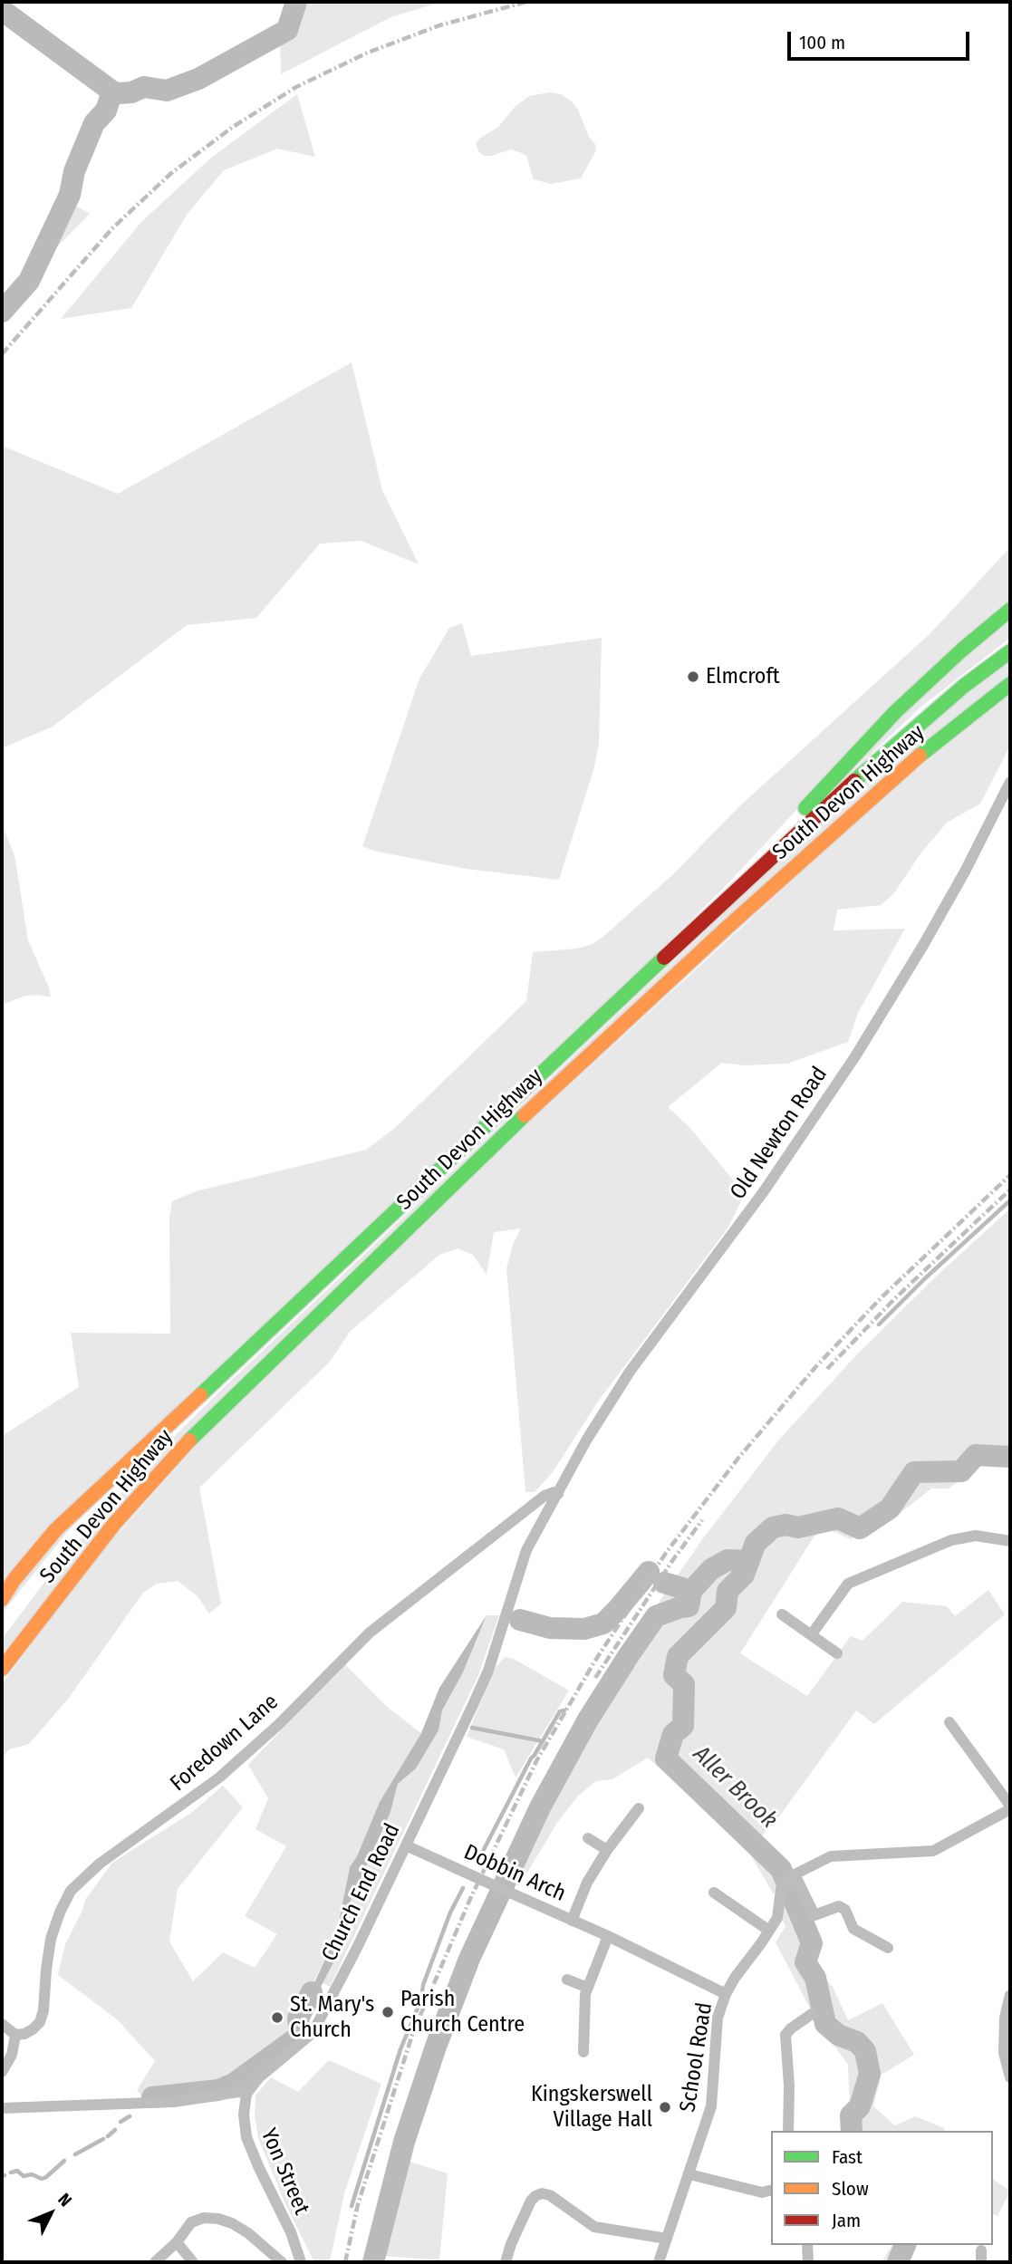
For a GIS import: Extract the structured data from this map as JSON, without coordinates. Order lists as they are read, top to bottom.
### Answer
{
  "streets": {
    "highway": ["South Devon Highway"],
    "street": [
      "Old Newton Road",
      "Foredown Lane",
      "Dobbin Arch",
      "Church End Road",
      "School Road",
      "Yon Street"
    ]
  },
  "crossings": [
    ["Old Newton Road", "Foredown Lane"],
    ["Old Newton Road", "Church End Road"],
    ["Foredown Lane", "Church End Road"],
    ["Dobbin Arch", "Church End Road"],
    ["Dobbin Arch", "School Road"],
    ["Church End Road", "Yon Street"]
  ],
  "water": ["Aller Brook"],
  "places": [
    "Elmcroft",
    "Parish Church Centre",
    "St. Mary's Church",
    "Kingskerswell Village Hall"
  ],
  "legend": ["Fast", "Slow", "Jam"],
  "scale_bar": "100 m",
  "north": "top right"
}
